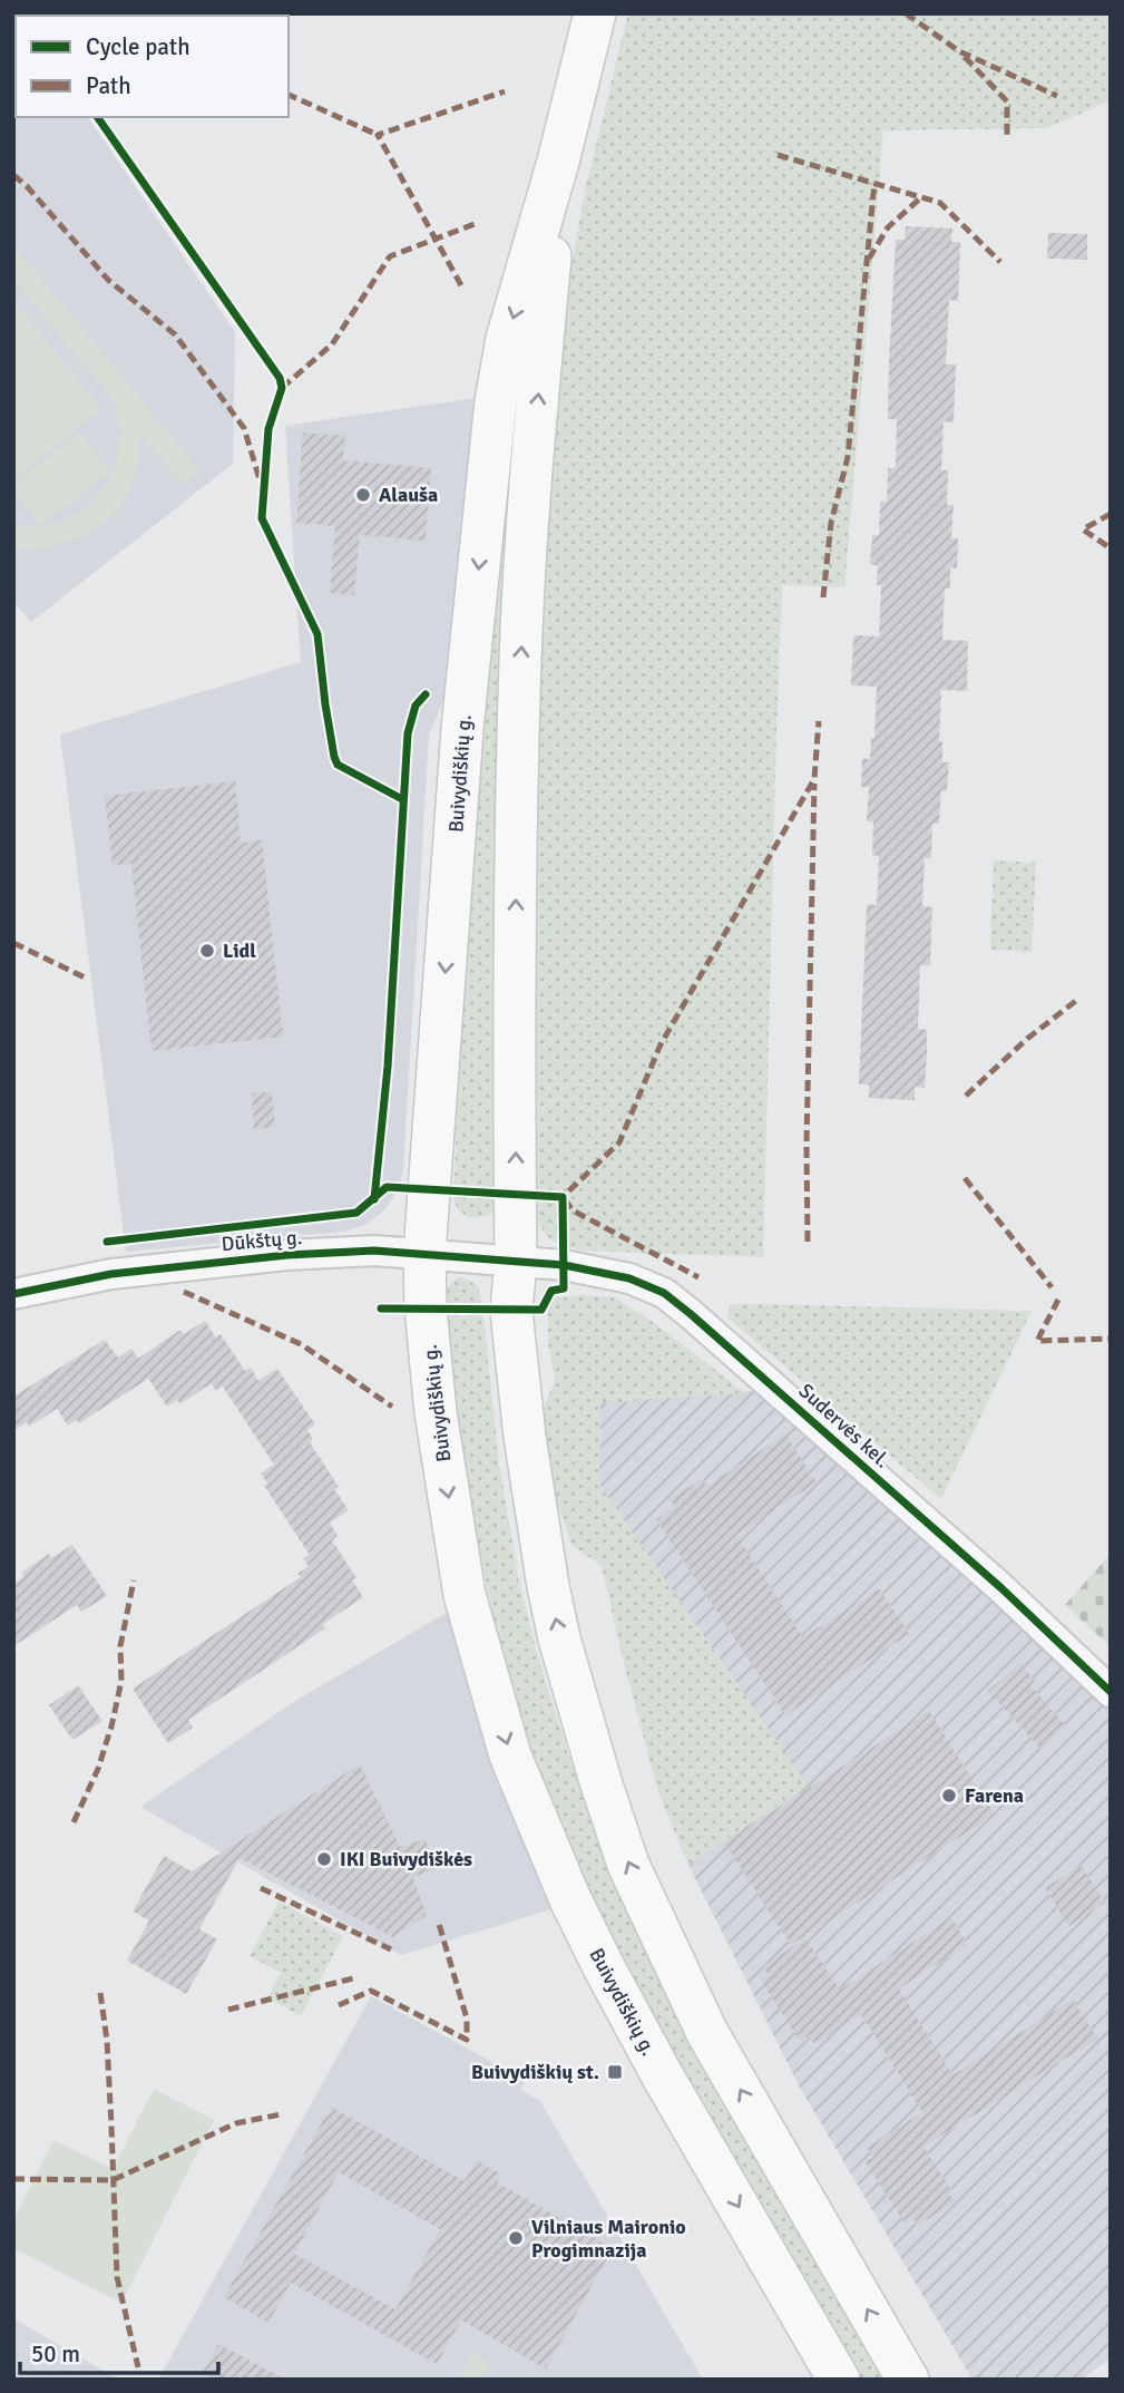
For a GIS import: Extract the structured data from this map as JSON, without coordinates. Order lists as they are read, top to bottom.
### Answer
{
  "streets": {
    "main road": ["Buivydiškių g."],
    "street": ["Dūkštų g.", "Sudervės kel."]
  },
  "crossings": [
    ["Buivydiškių g.", "Dūkštų g."],
    ["Buivydiškių g.", "Sudervės kel."],
    ["Dūkštų g.", "Sudervės kel."]
  ],
  "places": {
    "other": [
      "Alauša",
      "Lidl",
      "Farena",
      "IKI Buivydiškės",
      "Vilniaus Maironio Progimnazija"
    ],
    "transit": ["Buivydiškių st."]
  },
  "legend": ["Cycle path", "Path"],
  "scale_bar": "50 m"
}
